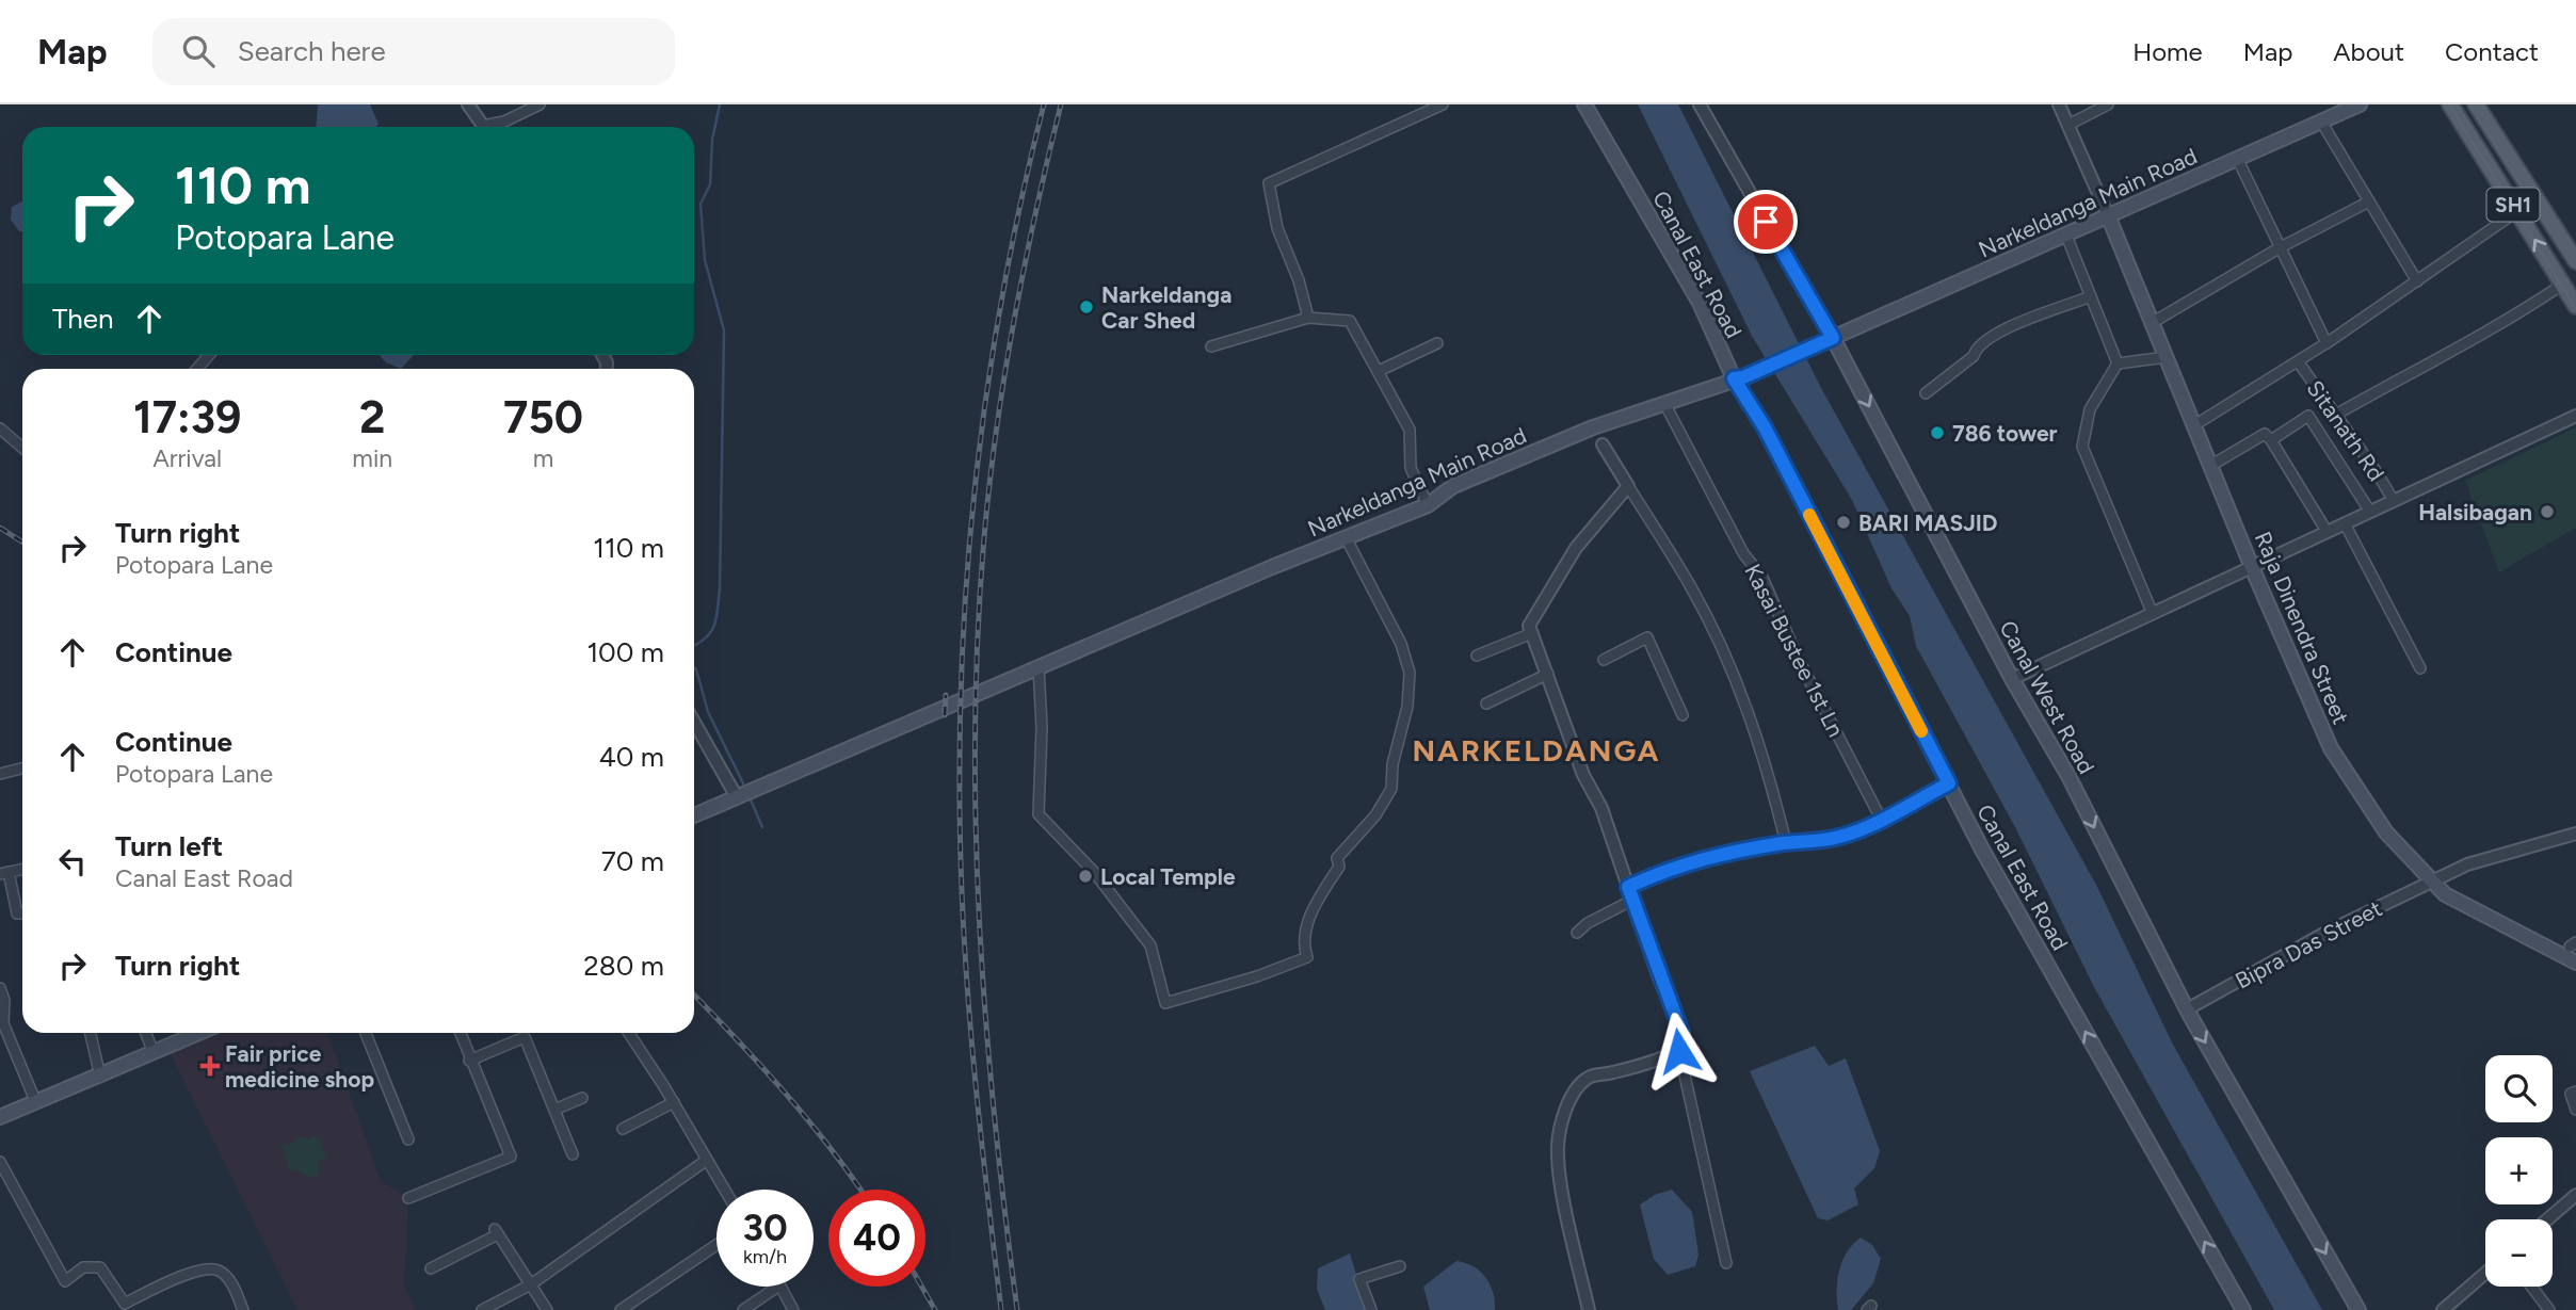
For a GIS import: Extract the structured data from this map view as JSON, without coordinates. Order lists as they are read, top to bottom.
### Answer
{
  "streets": {
    "main road": [
      "Narkeldanga Main Road",
      "SH1",
      "Canal East Road",
      "Raja Dinendra Street",
      "Canal West Road"
    ],
    "street": ["Sitanath Rd", "Kasai Bustee 1st Ln", "Bipra Das Street"]
  },
  "crossings": [
    ["Narkeldanga Main Road", "Canal East Road"],
    ["Narkeldanga Main Road", "Raja Dinendra Street"],
    ["Narkeldanga Main Road", "Kasai Bustee 1st Ln"],
    ["Narkeldanga Main Road", "Canal West Road"],
    ["Raja Dinendra Street", "Bipra Das Street"],
    ["Canal West Road", "Bipra Das Street"]
  ],
  "one_way": ["Canal East Road", "Canal West Road"],
  "districts": ["NARKELDANGA"],
  "places": {
    "other": [
      "Narkeldanga Car Shed",
      "786 tower",
      "Halsibagan",
      "BARI MASJID",
      "Local Temple"
    ],
    "health": ["Fair price medicine shop"]
  },
  "page": {
    "header": "Map",
    "search": "Search here",
    "nav": [
      "Home",
      "Map",
      "About",
      "Contact"
    ],
    "turn": ["110 m", "Potopara Lane"],
    "then": "Then",
    "eta": [
      "17:39",
      "Arrival",
      "2",
      "min",
      "750",
      "m"
    ],
    "list": [
      {
        "name": "Turn right",
        "note": "Potopara Lane",
        "value": "110 m"
      },
      {
        "name": "Continue",
        "value": "100 m"
      },
      {
        "name": "Continue",
        "note": "Potopara Lane",
        "value": "40 m"
      },
      {
        "name": "Turn left",
        "note": "Canal East Road",
        "value": "70 m"
      },
      {
        "name": "Turn right",
        "value": "280 m"
      }
    ],
    "map_buttons": ["+", "−"],
    "speed": "30 km/h",
    "limit": "40"
  }
}
